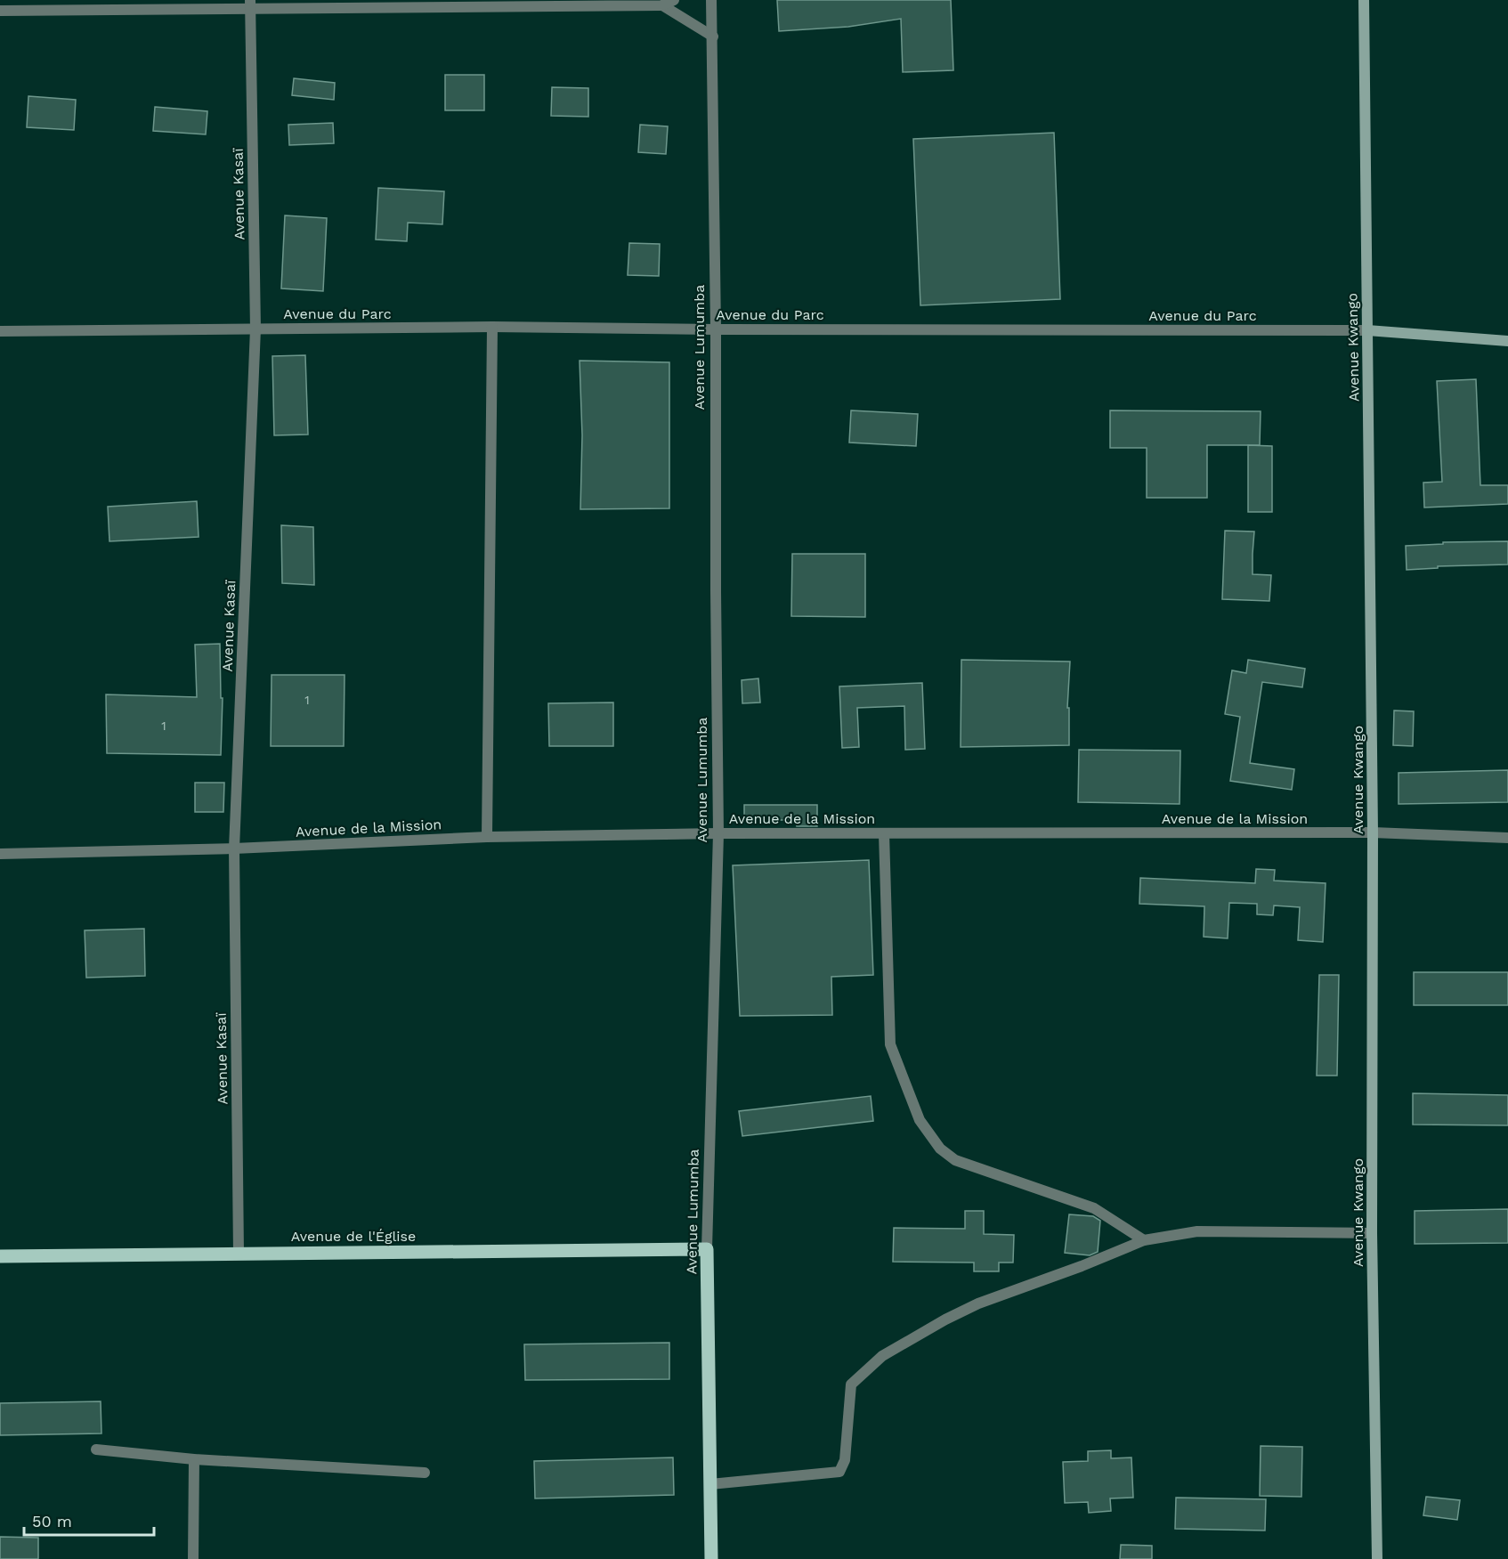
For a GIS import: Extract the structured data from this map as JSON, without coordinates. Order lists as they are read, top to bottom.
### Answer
{
  "streets": {
    "main road": ["Avenue Lumumba", "Avenue de l'Église"],
    "street": [
      "Avenue Kasaï",
      "Avenue du Parc",
      "Avenue Kwango",
      "Avenue de la Mission"
    ]
  },
  "crossings": [
    ["Avenue Kasaï", "Avenue du Parc"],
    ["Avenue Kasaï", "Avenue de la Mission"],
    ["Avenue Kasaï", "Avenue de l'Église"],
    ["Avenue du Parc", "Avenue Lumumba"],
    ["Avenue du Parc", "Avenue Kwango"],
    ["Avenue Lumumba", "Avenue de la Mission"],
    ["Avenue Lumumba", "Avenue de l'Église"],
    ["Avenue Kwango", "Avenue de la Mission"]
  ],
  "house_numbers": ["1", "1"],
  "scale_bar": "50 m"
}
